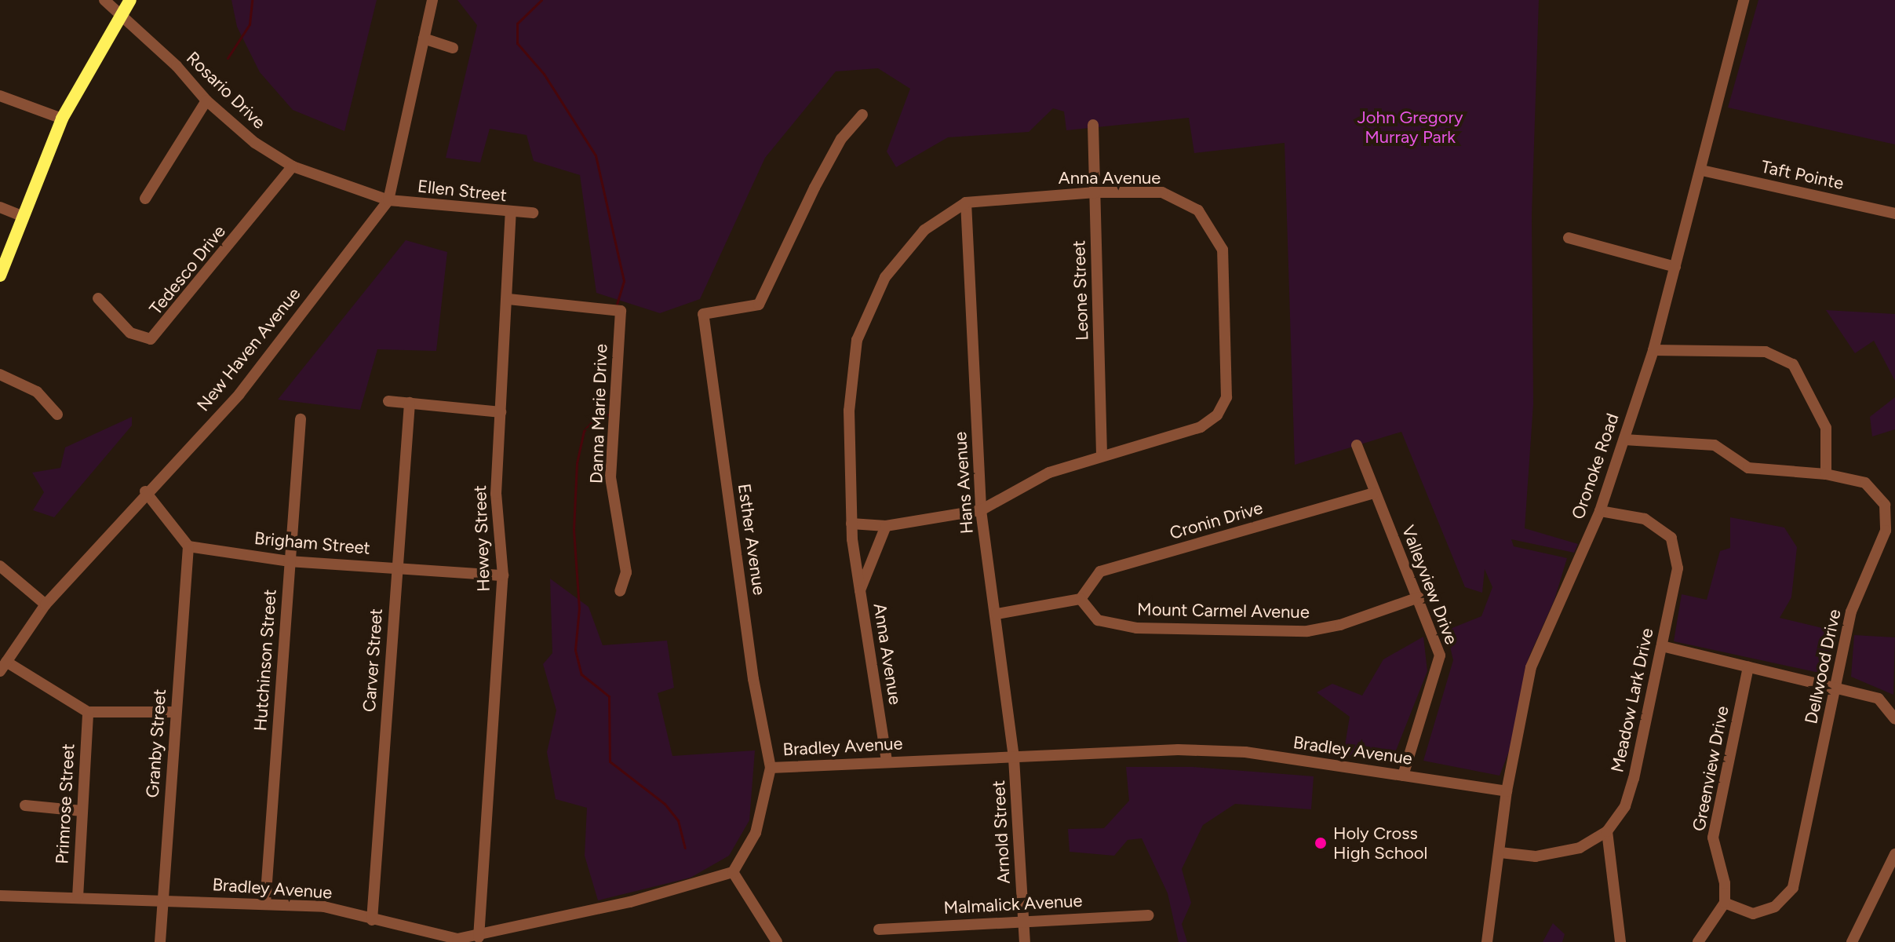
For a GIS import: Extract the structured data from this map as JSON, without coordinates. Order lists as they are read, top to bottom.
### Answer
{
  "streets": {
    "street": [
      "Rosario Drive",
      "Taft Pointe",
      "Anna Avenue",
      "Ellen Street",
      "Tedesco Drive",
      "Leone Street",
      "New Haven Avenue",
      "Danna Marie Drive",
      "Oronoke Road",
      "Hans Avenue",
      "Cronin Drive",
      "Hewey Street",
      "Esther Avenue",
      "Brigham Street",
      "Valleyview Drive",
      "Mount Carmel Avenue",
      "Hutchinson Street",
      "Carver Street",
      "Dellwood Drive",
      "Meadow Lark Drive",
      "Granby Street",
      "Bradley Avenue",
      "Greenview Drive",
      "Primrose Street",
      "Arnold Street",
      "Malmalick Avenue"
    ]
  },
  "crossings": [
    ["Rosario Drive", "Ellen Street"],
    ["Rosario Drive", "Tedesco Drive"],
    ["Rosario Drive", "New Haven Avenue"],
    ["Taft Pointe", "Oronoke Road"],
    ["Anna Avenue", "Leone Street"],
    ["Anna Avenue", "Hans Avenue"],
    ["Anna Avenue", "Bradley Avenue"],
    ["Ellen Street", "New Haven Avenue"],
    ["Ellen Street", "Hewey Street"],
    ["Danna Marie Drive", "Hewey Street"],
    ["Oronoke Road", "Dellwood Drive"],
    ["Oronoke Road", "Meadow Lark Drive"],
    ["Oronoke Road", "Bradley Avenue"],
    ["Hans Avenue", "Bradley Avenue"],
    ["Hans Avenue", "Arnold Street"],
    ["Cronin Drive", "Valleyview Drive"],
    ["Cronin Drive", "Mount Carmel Avenue"],
    ["Hewey Street", "Brigham Street"],
    ["Hewey Street", "Bradley Avenue"],
    ["Esther Avenue", "Bradley Avenue"],
    ["Brigham Street", "Hutchinson Street"],
    ["Brigham Street", "Carver Street"],
    ["Brigham Street", "Granby Street"],
    ["Valleyview Drive", "Mount Carmel Avenue"],
    ["Valleyview Drive", "Bradley Avenue"],
    ["Hutchinson Street", "Bradley Avenue"],
    ["Carver Street", "Bradley Avenue"],
    ["Dellwood Drive", "Greenview Drive"],
    ["Granby Street", "Bradley Avenue"],
    ["Bradley Avenue", "Primrose Street"],
    ["Bradley Avenue", "Arnold Street"],
    ["Arnold Street", "Malmalick Avenue"]
  ],
  "parks": ["John Gregory Murray Park"],
  "places": ["Holy Cross High School"]
}
